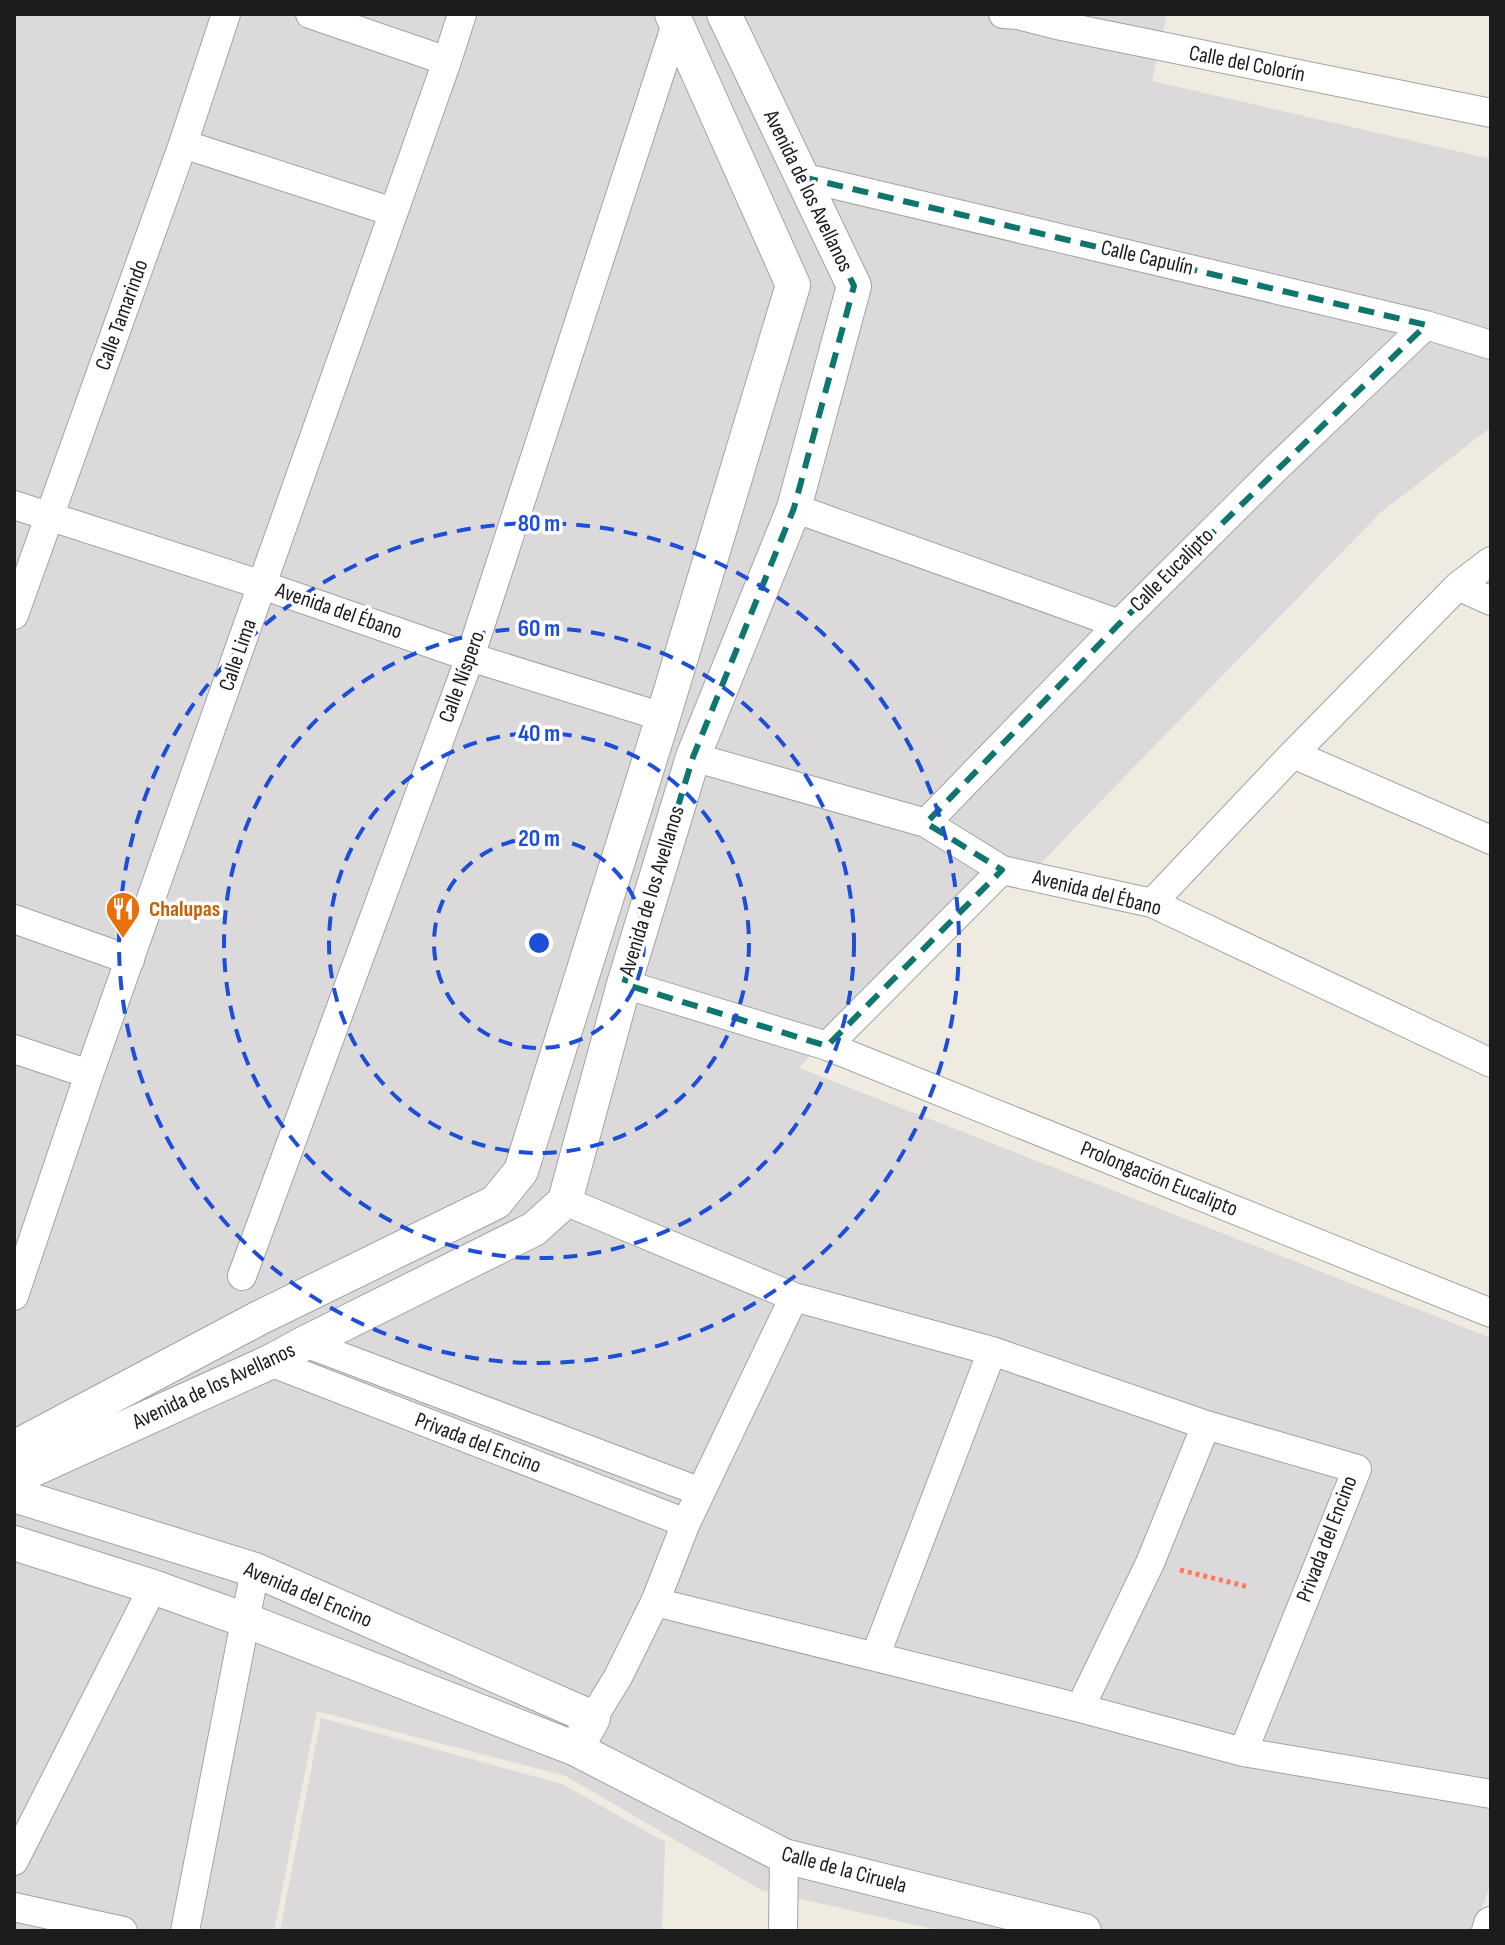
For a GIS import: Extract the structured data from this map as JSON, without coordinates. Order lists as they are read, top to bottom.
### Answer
{
  "streets": {
    "street": [
      "Calle del Colorín",
      "Avenida de los Avellanos",
      "Calle Capulín",
      "Calle Tamarindo",
      "Calle Eucalipto",
      "Avenida del Ébano",
      "Calle Lima",
      "Calle Níspero",
      "Prolongación Eucalipto",
      "Privada del Encino",
      "Avenida del Encino",
      "Calle de la Ciruela"
    ]
  },
  "crossings": [
    ["Avenida de los Avellanos", "Calle Capulín"],
    ["Avenida de los Avellanos", "Avenida del Ébano"],
    ["Avenida de los Avellanos", "Calle Níspero"],
    ["Avenida de los Avellanos", "Privada del Encino"],
    ["Calle Capulín", "Calle Eucalipto"],
    ["Calle Tamarindo", "Avenida del Ébano"],
    ["Calle Eucalipto", "Avenida del Ébano"],
    ["Avenida del Ébano", "Calle Lima"],
    ["Avenida del Ébano", "Calle Níspero"],
    ["Avenida del Encino", "Calle de la Ciruela"]
  ],
  "places": {
    "restaurant": ["Chalupas"]
  },
  "rings": [
    "80 m",
    "60 m",
    "40 m",
    "20 m"
  ]
}
